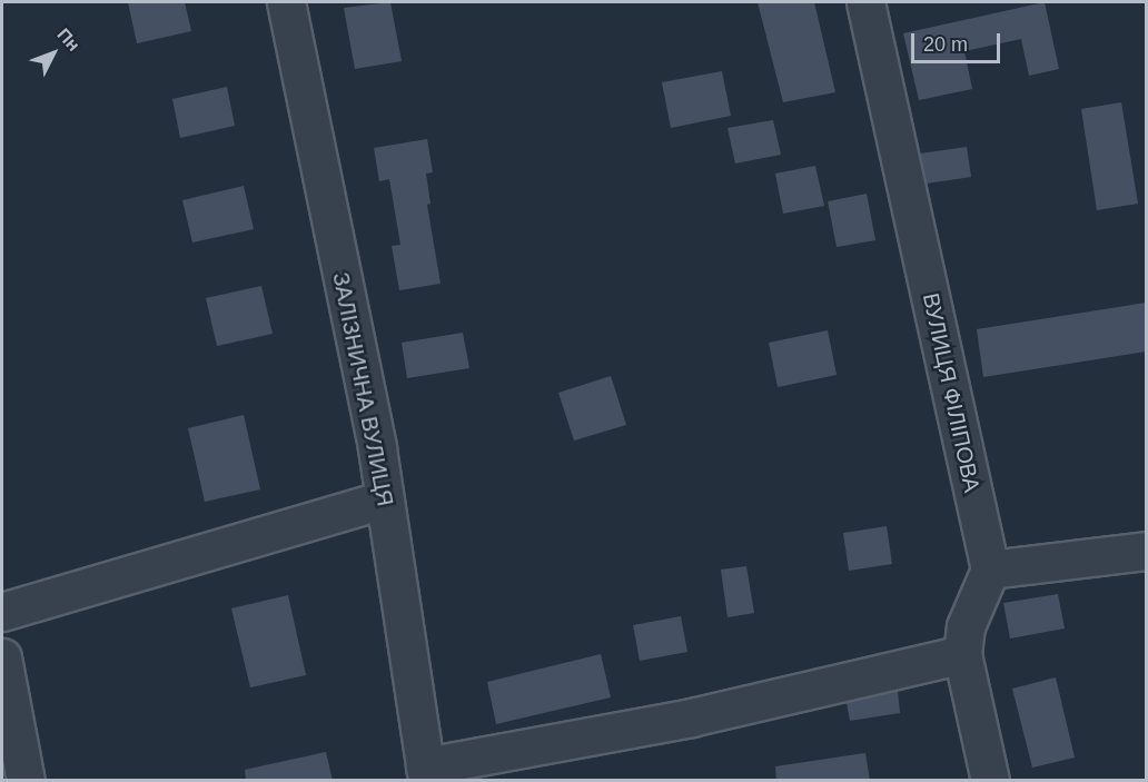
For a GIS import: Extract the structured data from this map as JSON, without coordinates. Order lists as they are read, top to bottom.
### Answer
{
  "streets": {
    "street": ["ЗАЛІЗНИЧНА ВУЛИЦЯ", "ВУЛИЦЯ ФІЛІПОВА"]
  },
  "scale_bar": "20 m",
  "north": "top right"
}
